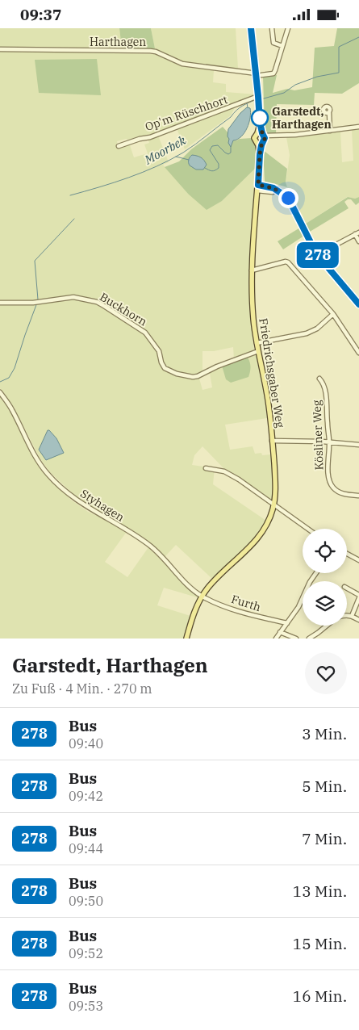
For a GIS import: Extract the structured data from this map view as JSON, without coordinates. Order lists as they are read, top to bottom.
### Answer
{
  "streets": {
    "main road": ["Friedrichsgaber Weg"],
    "street": [
      "Harthagen",
      "Op'm Rüschhort",
      "Buckhorn",
      "Kösliner Weg",
      "Styhagen",
      "Furth"
    ]
  },
  "crossings": [
    ["Buckhorn", "Friedrichsgaber Weg"],
    ["Friedrichsgaber Weg", "Styhagen"],
    ["Friedrichsgaber Weg", "Furth"],
    ["Styhagen", "Furth"]
  ],
  "water": ["Moorbek"],
  "places": ["Garstedt, Harthagen"],
  "lines": ["bus line 278"],
  "page": {
    "status": "09:37",
    "on_map": "278",
    "heading": ["Garstedt, Harthagen", "Zu Fuß · 4 Min. · 270 m"],
    "list": [
      {
        "mark": "278",
        "name": "Bus",
        "note": "09:40",
        "value": "3 Min."
      },
      {
        "mark": "278",
        "name": "Bus",
        "note": "09:42",
        "value": "5 Min."
      },
      {
        "mark": "278",
        "name": "Bus",
        "note": "09:44",
        "value": "7 Min."
      },
      {
        "mark": "278",
        "name": "Bus",
        "note": "09:50",
        "value": "13 Min."
      },
      {
        "mark": "278",
        "name": "Bus",
        "note": "09:52",
        "value": "15 Min."
      },
      {
        "mark": "278",
        "name": "Bus",
        "note": "09:53",
        "value": "16 Min."
      }
    ]
  }
}
